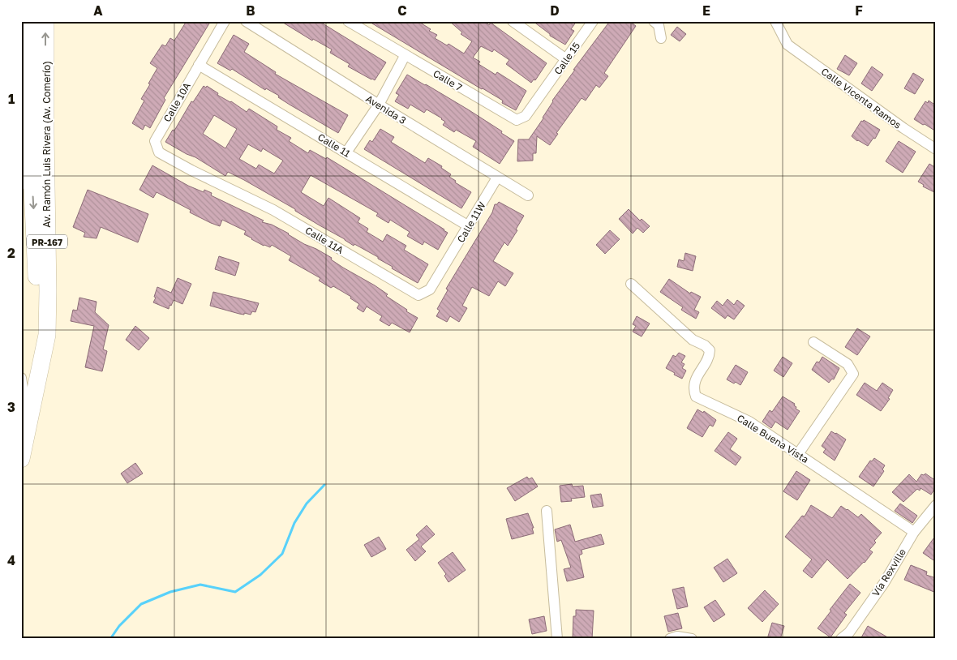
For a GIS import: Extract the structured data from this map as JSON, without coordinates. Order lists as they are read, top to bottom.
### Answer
{
  "streets": {
    "highway": ["Av. Ramón Luis Rivera (Av. Comerío)", "PR-167"],
    "street": [
      "Calle 15",
      "Calle 7",
      "Calle Vicenta Ramos",
      "Calle 10A",
      "Avenida 3",
      "Calle 11",
      "Calle 11W",
      "Calle 11A",
      "Calle Buena Vista",
      "Vía Rexville"
    ]
  },
  "crossings": [
    ["Calle 15", "Calle 7"],
    ["Calle 10A", "Calle 11"],
    ["Calle 10A", "Calle 11A"],
    ["Avenida 3", "Calle 11W"],
    ["Calle 11", "Calle 11W"],
    ["Calle 11W", "Calle 11A"],
    ["Calle Buena Vista", "Vía Rexville"]
  ],
  "grid": {
    "columns": [
      "A",
      "B",
      "C",
      "D",
      "E",
      "F"
    ],
    "rows": [
      "1",
      "2",
      "3",
      "4"
    ]
  }
}
